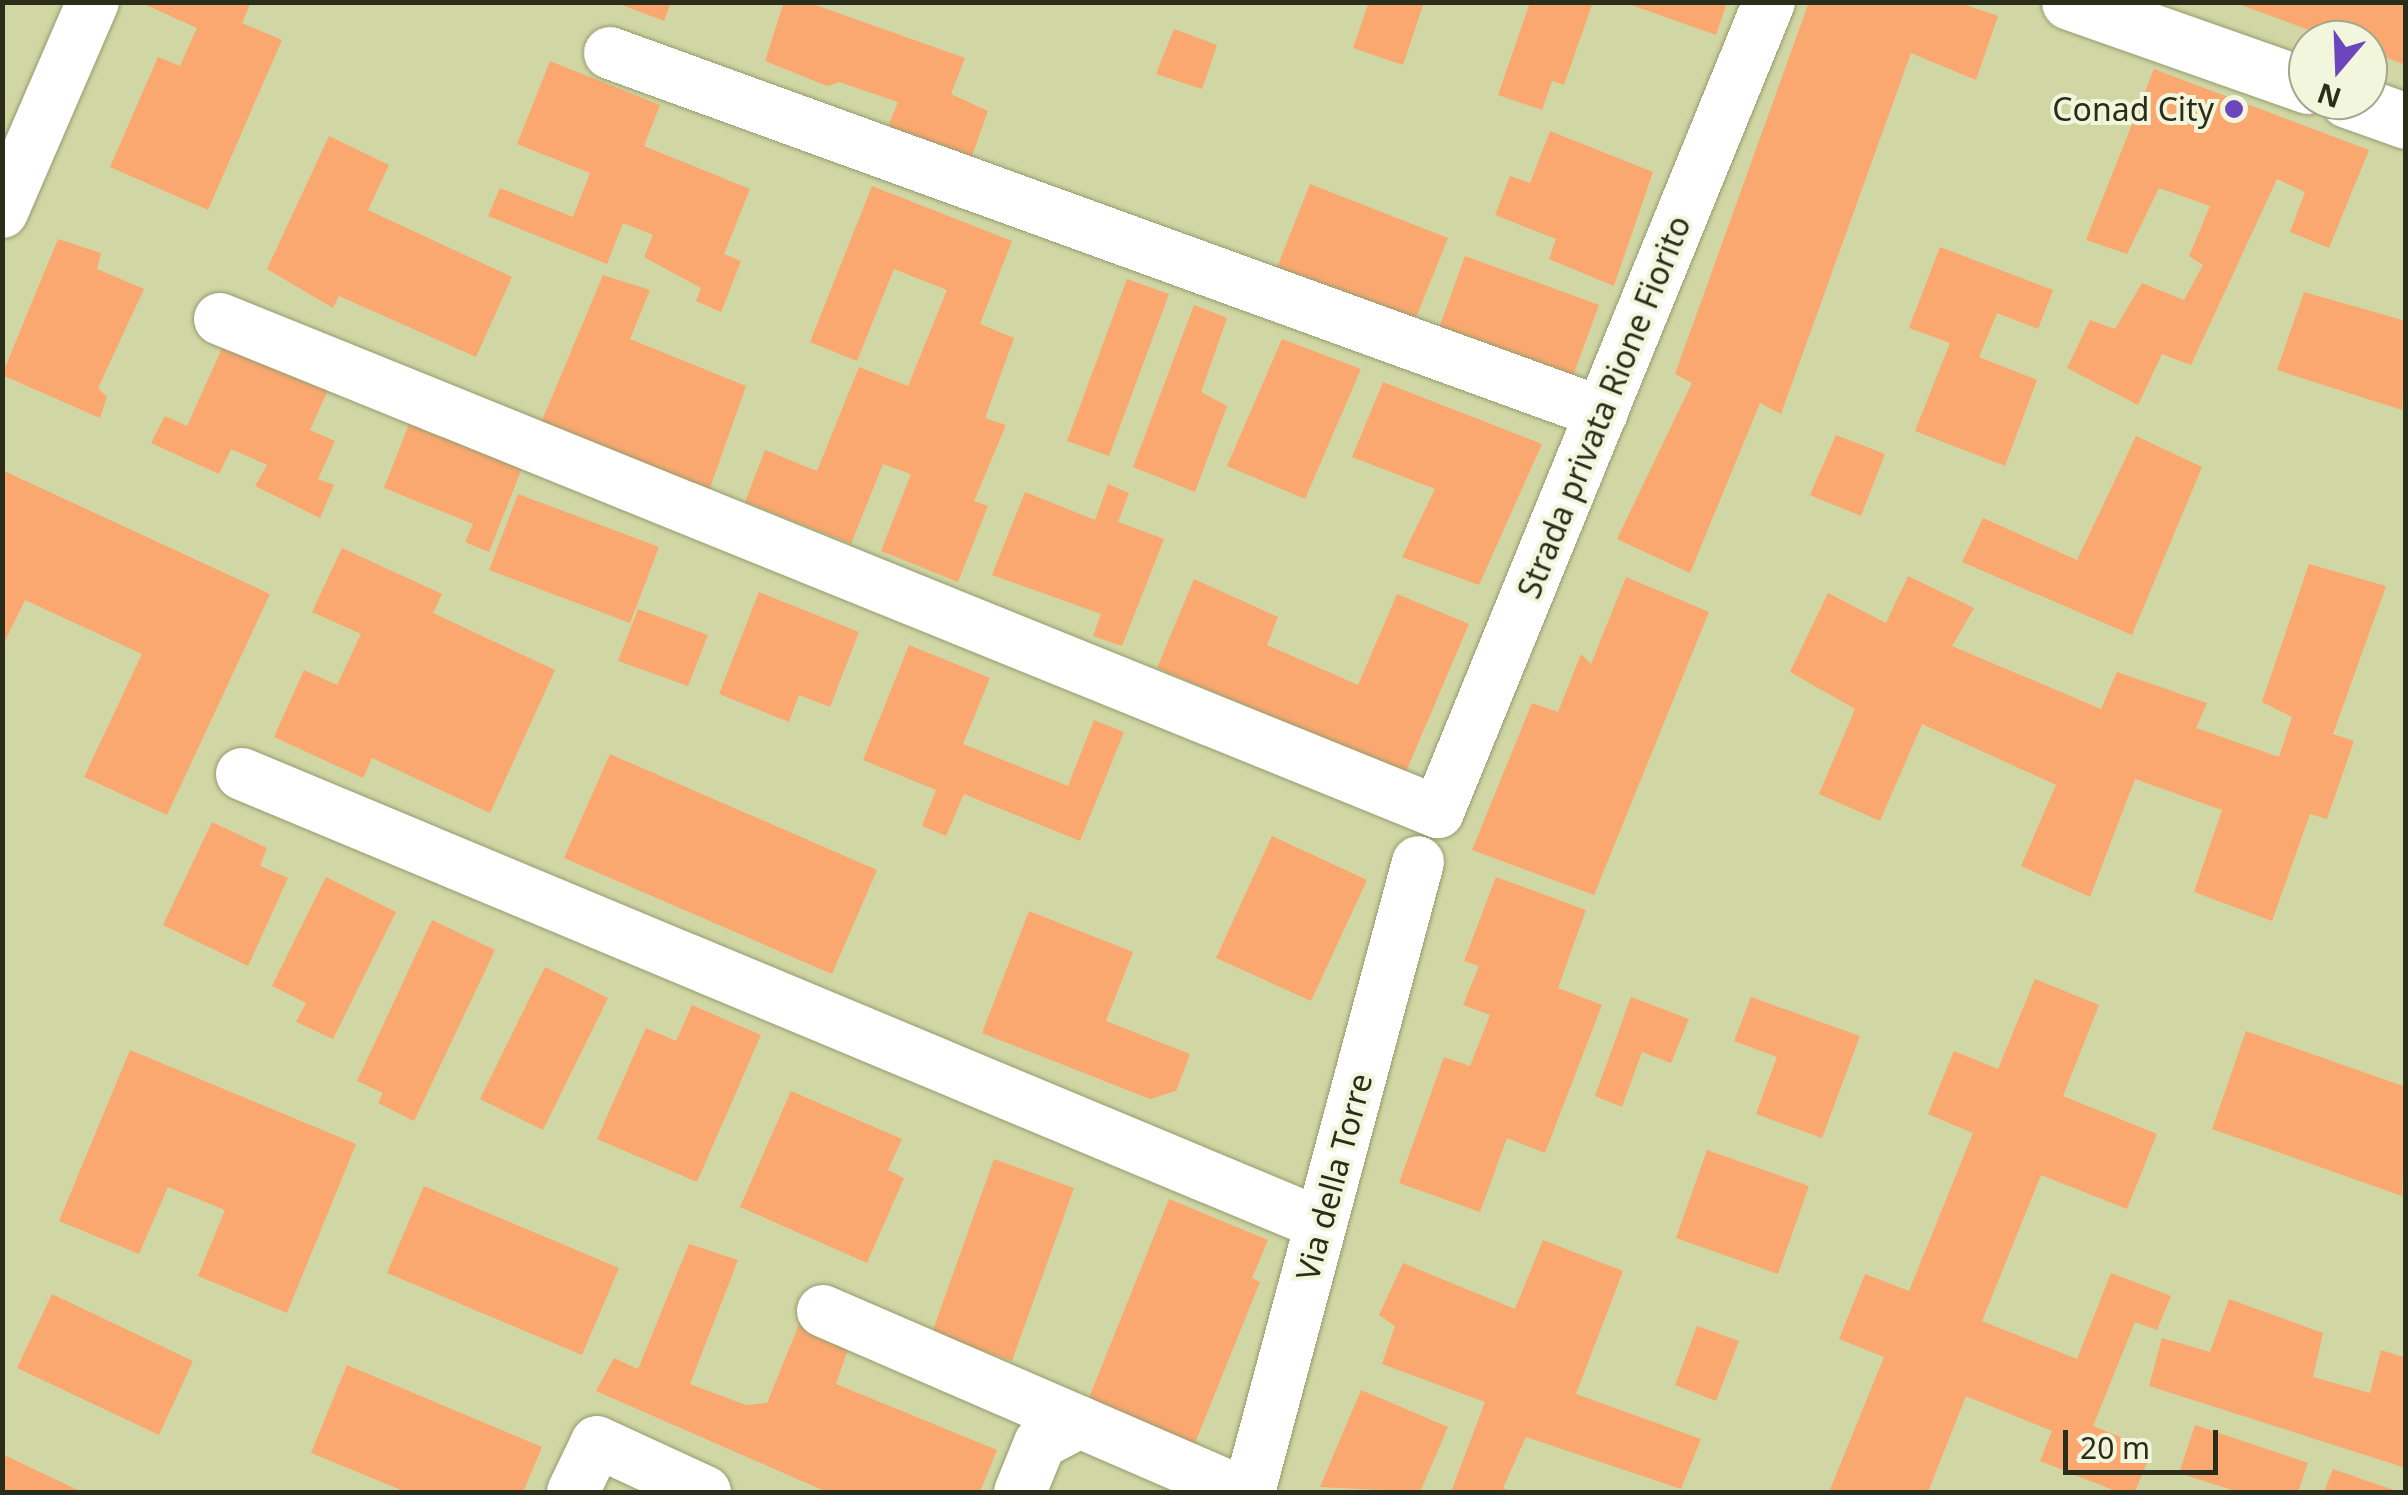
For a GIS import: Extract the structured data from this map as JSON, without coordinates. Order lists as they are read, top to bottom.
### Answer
{
  "streets": {
    "street": ["Strada privata Rione Fiorito", "Via della Torre"]
  },
  "places": ["Conad City"],
  "scale_bar": "20 m",
  "north": "bottom"
}
